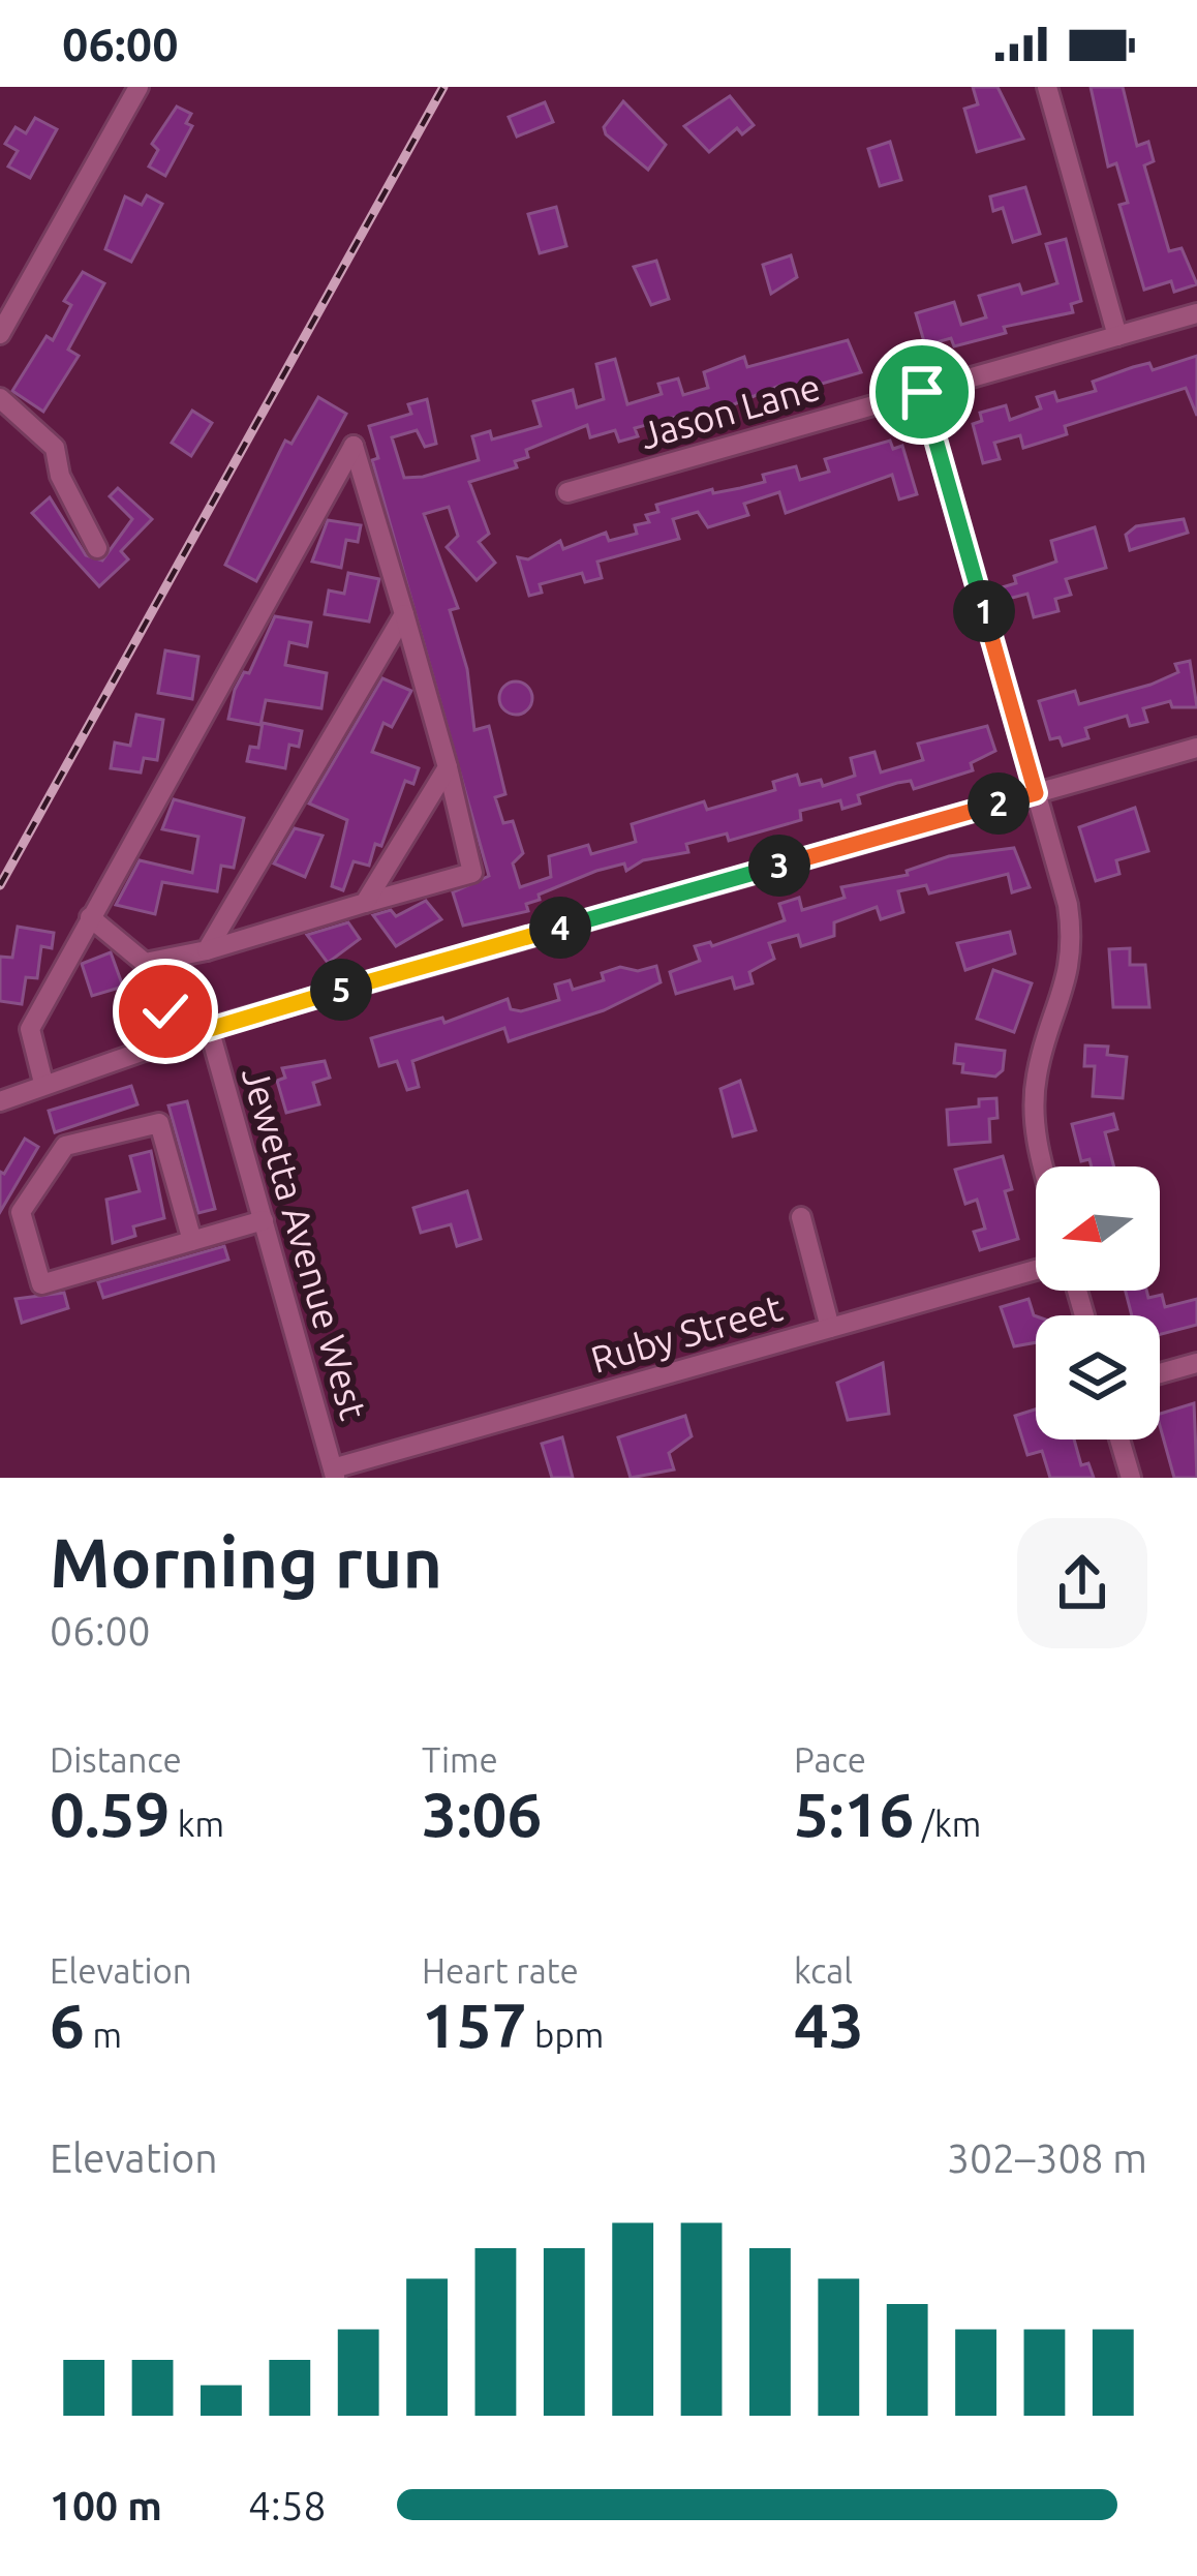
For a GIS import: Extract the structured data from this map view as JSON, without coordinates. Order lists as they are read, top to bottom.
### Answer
{
  "streets": {
    "street": ["Jason Lane", "Jewetta Avenue West", "Ruby Street"]
  },
  "crossings": [
    ["Jewetta Avenue West", "Ruby Street"]
  ],
  "north": "left",
  "page": {
    "status": "06:00",
    "pins": [
      "1",
      "2",
      "3",
      "4",
      "5"
    ],
    "heading": ["Morning run", "06:00"],
    "stats": [
      ["Distance", "0.59 km"],
      ["Time", "3:06"],
      ["Pace", "5:16 /km"],
      ["Elevation", "6 m"],
      ["Heart rate", "157 bpm"],
      ["kcal", "43"]
    ],
    "chart": ["Elevation", "302–308 m"],
    "list": [
      {
        "name": "100 m",
        "note": "4:58"
      }
    ]
  }
}
